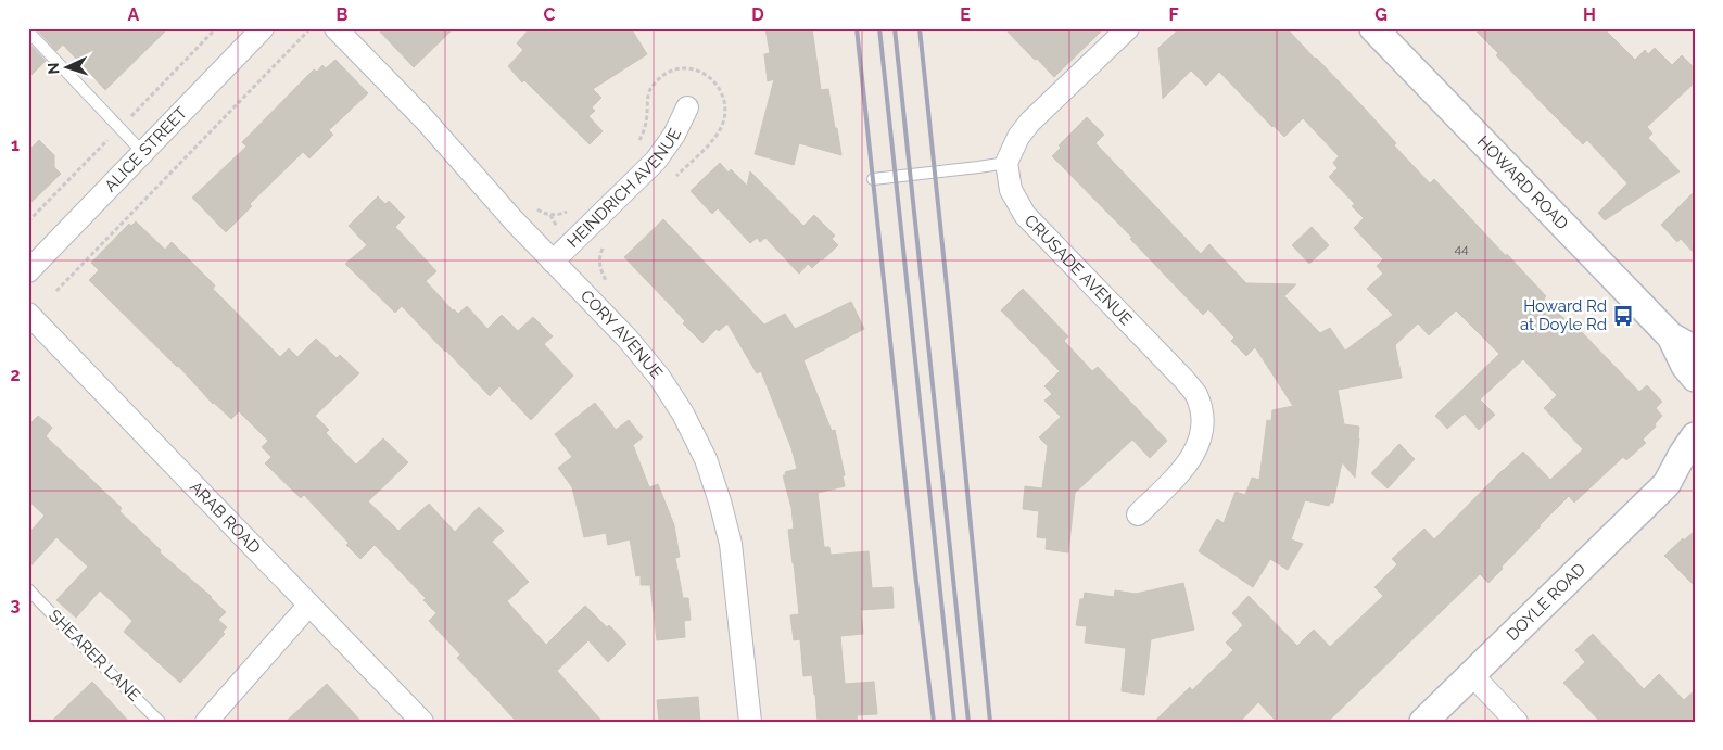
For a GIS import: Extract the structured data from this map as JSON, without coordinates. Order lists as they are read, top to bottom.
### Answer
{
  "streets": {
    "street": [
      "ALICE STREET",
      "HOWARD ROAD",
      "HEINDRICH AVENUE",
      "CRUSADE AVENUE",
      "CORY AVENUE",
      "ARAB ROAD",
      "DOYLE ROAD"
    ],
    "lane": ["SHEARER LANE"]
  },
  "crossings": [
    ["HEINDRICH AVENUE", "CORY AVENUE"]
  ],
  "places": {
    "bus stop": ["Howard Rd at Doyle Rd"]
  },
  "house_numbers": ["44"],
  "north": "left",
  "grid": {
    "columns": [
      "A",
      "B",
      "C",
      "D",
      "E",
      "F",
      "G",
      "H"
    ],
    "rows": ["1", "2", "3"]
  }
}
